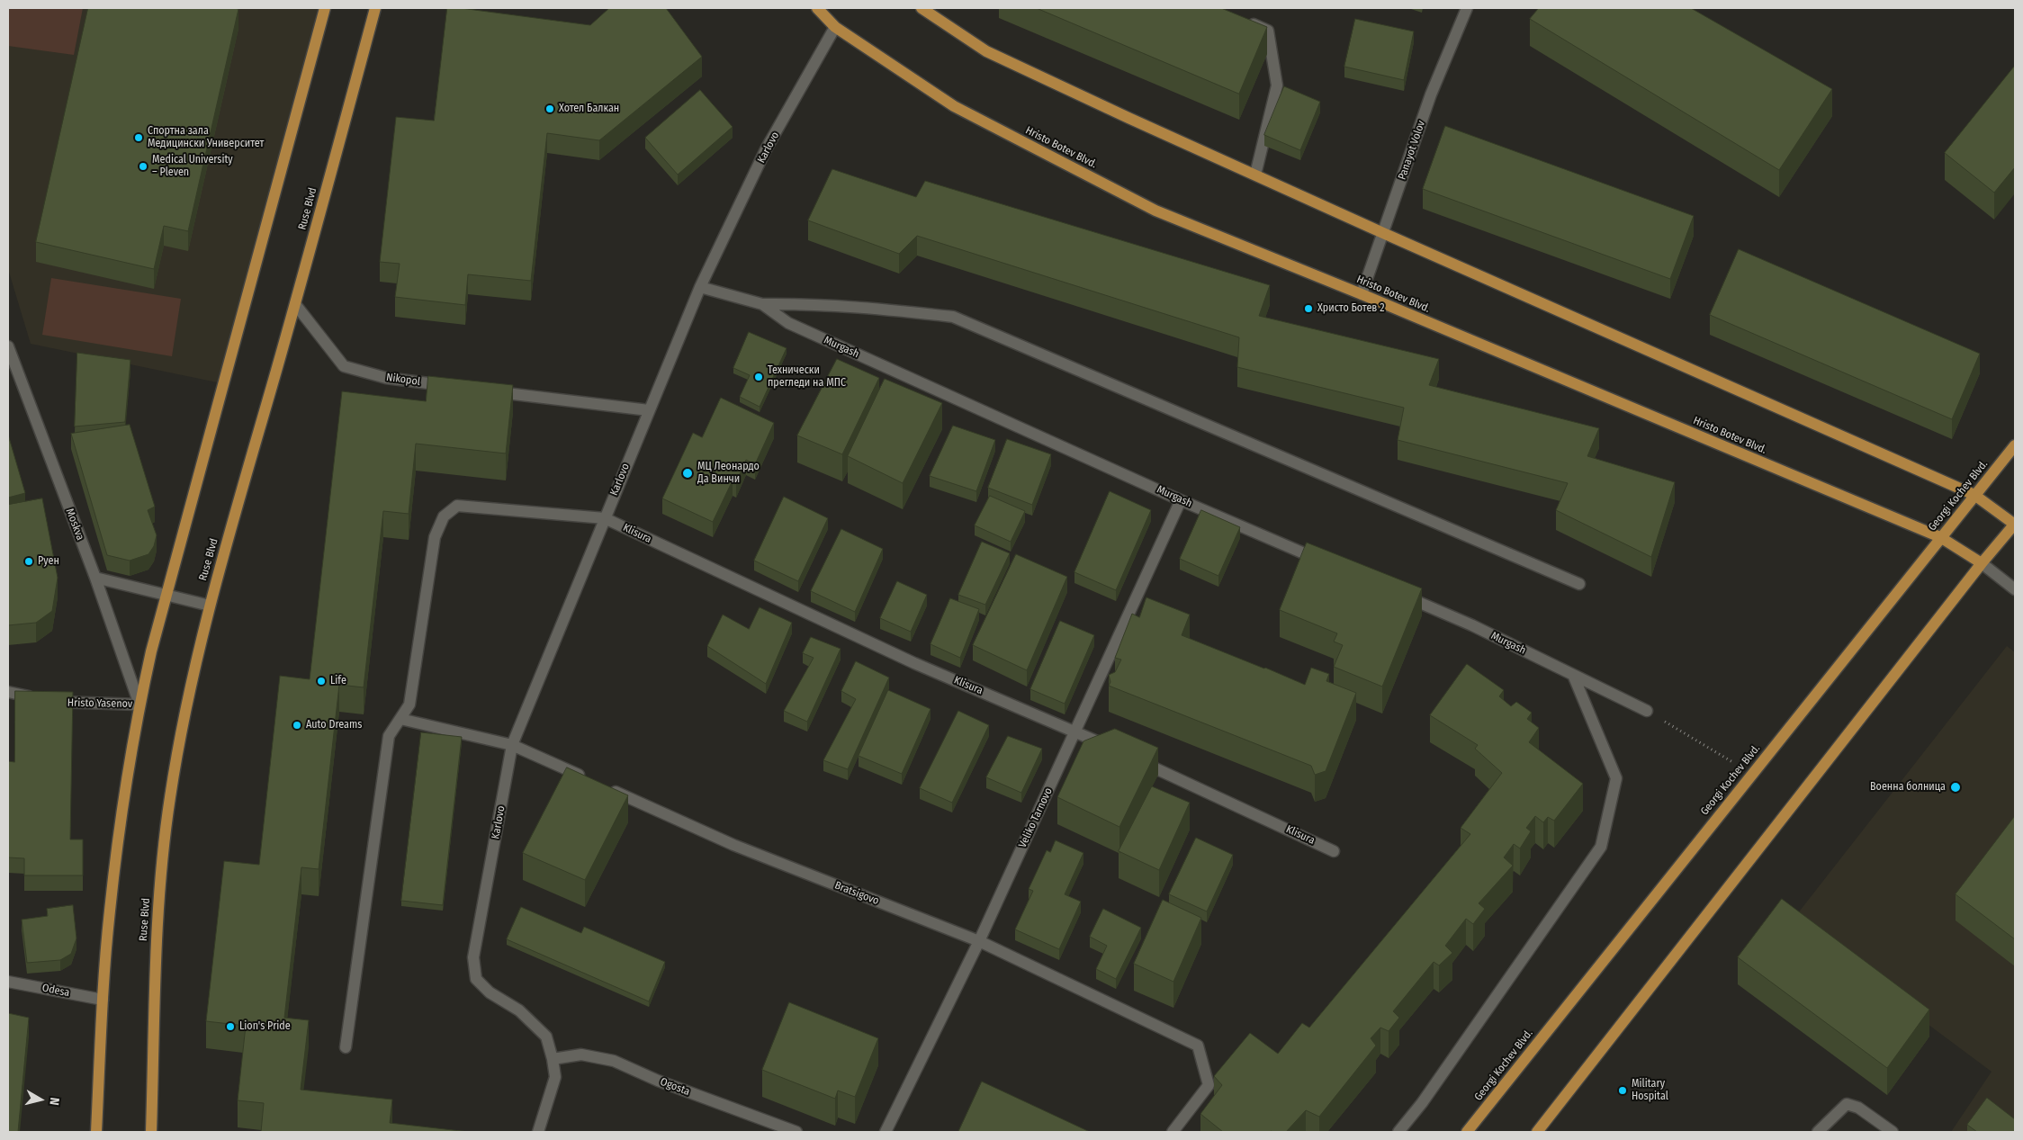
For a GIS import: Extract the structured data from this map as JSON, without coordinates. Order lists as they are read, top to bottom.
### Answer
{
  "streets": {
    "main road": ["Hristo Botev Blvd.", "Ruse Blvd", "Georgi Kochev Blvd."],
    "street": [
      "Karlovo",
      "Panayot Volov",
      "Murgash",
      "Nikopol",
      "Moskva",
      "Klisura",
      "Hristo Yasenov",
      "Veliko Tarnovo",
      "Bratsigovo",
      "Odesa",
      "Ogosta"
    ]
  },
  "crossings": [
    ["Karlovo", "Hristo Botev Blvd."],
    ["Karlovo", "Murgash"],
    ["Karlovo", "Klisura"],
    ["Karlovo", "Ogosta"],
    ["Hristo Botev Blvd.", "Panayot Volov"],
    ["Hristo Botev Blvd.", "Georgi Kochev Blvd."],
    ["Ruse Blvd", "Nikopol"],
    ["Murgash", "Veliko Tarnovo"],
    ["Moskva", "Hristo Yasenov"],
    ["Klisura", "Veliko Tarnovo"],
    ["Veliko Tarnovo", "Bratsigovo"]
  ],
  "places": [
    "Хотел Балкан",
    "Спортна зала Медицински Университет",
    "Medical University – Pleven",
    "Христо Ботев 2",
    "Технически прегледи на МПС",
    "МЦ Леонардо Да Винчи",
    "Руен",
    "Life",
    "Auto Dreams",
    "Военна болница",
    "Lion's Pride",
    "Military Hospital"
  ],
  "north": "right"
}
